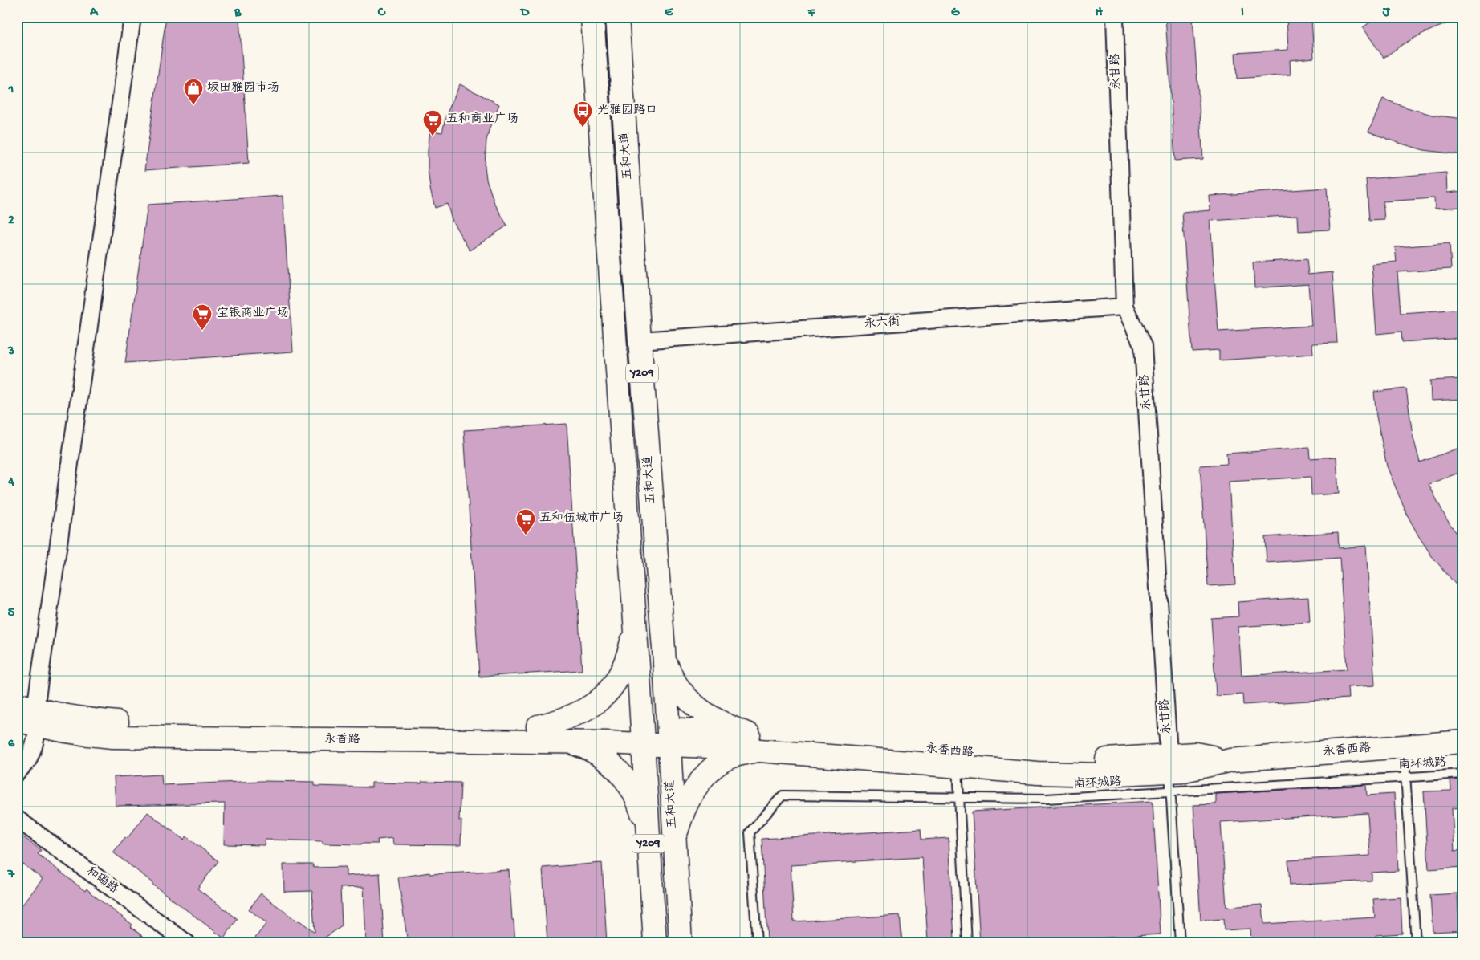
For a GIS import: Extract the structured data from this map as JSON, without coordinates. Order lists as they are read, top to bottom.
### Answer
{
  "streets": {
    "main road": [
      "五和大道",
      "Y209",
      "永香路",
      "永香西路"
    ],
    "street": ["永甘路", "永六街", "和磡路"],
    "lane": ["南环城路"]
  },
  "crossings": [
    ["永甘路", "永六街"],
    ["永甘路", "永香西路"],
    ["永甘路", "南环城路"],
    ["五和大道", "永六街"],
    ["五和大道", "永香路"],
    ["五和大道", "永香西路"],
    ["永香路", "永香西路"],
    ["永香西路", "南环城路"]
  ],
  "places": {
    "shop": ["坂田雅园市场"],
    "bus stop": ["光雅园路口"],
    "supermarket": ["五和商业广场", "宝银商业广场", "五和伍城市广场"]
  },
  "grid": {
    "columns": [
      "A",
      "B",
      "C",
      "D",
      "E",
      "F",
      "G",
      "H",
      "I",
      "J"
    ],
    "rows": [
      "1",
      "2",
      "3",
      "4",
      "5",
      "6",
      "7"
    ]
  }
}
